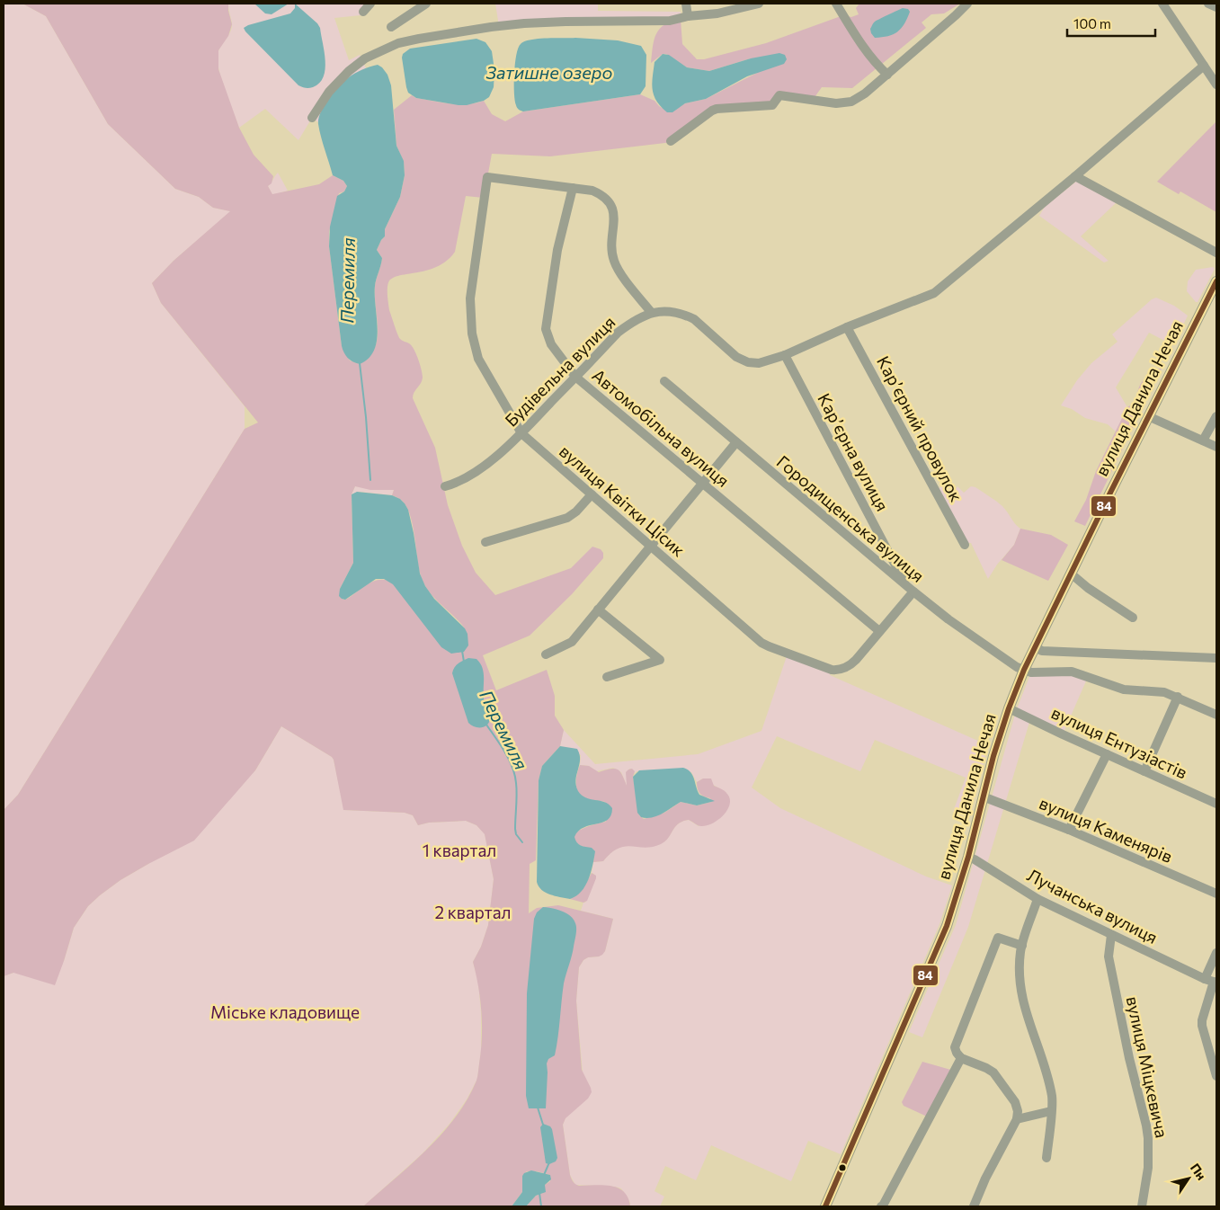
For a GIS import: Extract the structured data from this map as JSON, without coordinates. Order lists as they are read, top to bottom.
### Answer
{
  "streets": {
    "main road": ["вулиця Данила Нечая"],
    "street": [
      "Будівельна вулиця",
      "Автомобільна вулиця",
      "Карʼєрний провулок",
      "Карʼєрна вулиця",
      "вулиця Квітки Цісик",
      "Городищенська вулиця",
      "вулиця Ентузіастів",
      "вулиця Каменярів",
      "Лучанська вулиця",
      "вулиця Міцкевича"
    ]
  },
  "crossings": [
    ["Будівельна вулиця", "Автомобільна вулиця"],
    ["Будівельна вулиця", "Карʼєрний провулок"],
    ["Будівельна вулиця", "Карʼєрна вулиця"],
    ["Будівельна вулиця", "вулиця Квітки Цісик"],
    ["вулиця Данила Нечая", "Городищенська вулиця"],
    ["вулиця Данила Нечая", "вулиця Ентузіастів"],
    ["вулиця Данила Нечая", "вулиця Каменярів"],
    ["вулиця Данила Нечая", "Лучанська вулиця"],
    ["Автомобільна вулиця", "вулиця Квітки Цісик"],
    ["Карʼєрна вулиця", "вулиця Квітки Цісик"],
    ["Карʼєрна вулиця", "Городищенська вулиця"],
    ["вулиця Квітки Цісик", "Городищенська вулиця"],
    ["Лучанська вулиця", "вулиця Міцкевича"]
  ],
  "water": ["Затишне озеро", "Перемиля"],
  "parks": ["1 квартал", "2 квартал", "Міське кладовище"],
  "lines": ["transit line 84"],
  "scale_bar": "100 m",
  "north": "top right"
}
